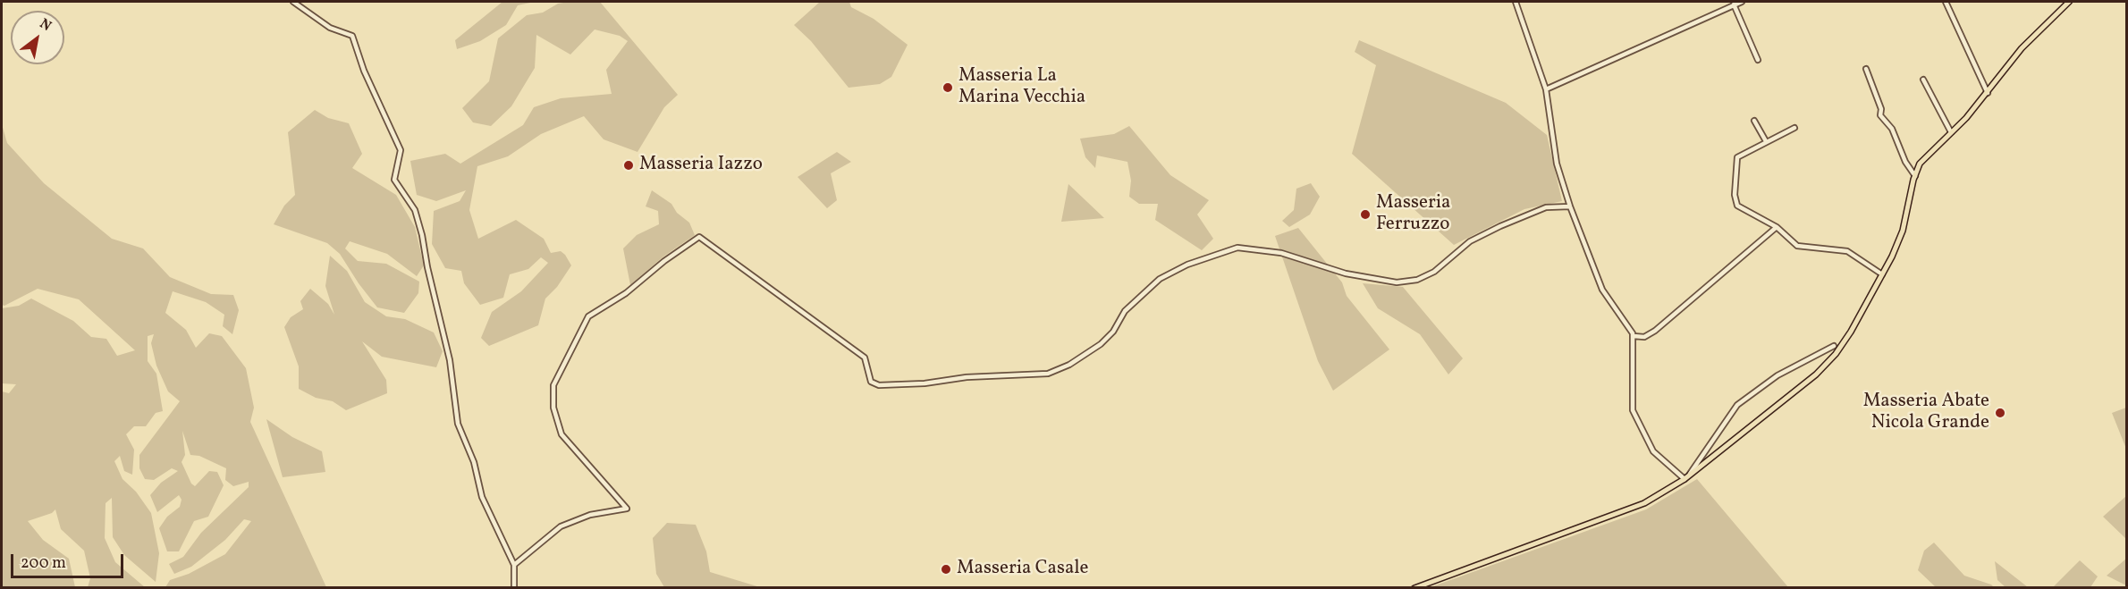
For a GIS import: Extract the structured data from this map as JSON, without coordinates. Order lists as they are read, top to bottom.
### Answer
{
  "places": [
    "Masseria La Marina Vecchia",
    "Masseria Iazzo",
    "Masseria Ferruzzo",
    "Masseria Abate Nicola Grande",
    "Masseria Casale"
  ],
  "scale_bar": "200 m",
  "north": "top right"
}
